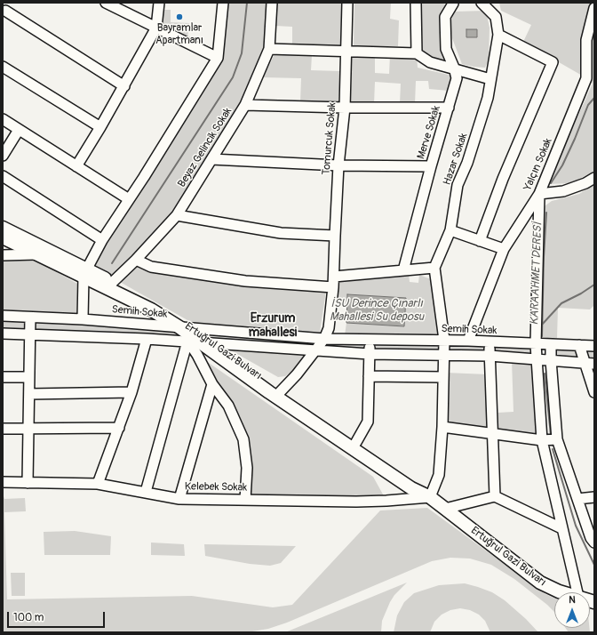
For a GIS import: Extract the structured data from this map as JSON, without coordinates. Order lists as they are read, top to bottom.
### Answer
{
  "streets": {
    "main road": ["Ertuğrul Gazi Bulvarı"],
    "street": [
      "Merve Sokak",
      "Tomurcuk Sokak",
      "Beyaz Gelincik Sokak",
      "Hazar Sokak",
      "Yalçın Sokak",
      "Semih Sokak",
      "Kelebek Sokak"
    ]
  },
  "crossings": [
    ["Tomurcuk Sokak", "Semih Sokak"],
    ["Tomurcuk Sokak", "Ertuğrul Gazi Bulvarı"],
    ["Beyaz Gelincik Sokak", "Ertuğrul Gazi Bulvarı"],
    ["Yalçın Sokak", "Semih Sokak"],
    ["Semih Sokak", "Ertuğrul Gazi Bulvarı"],
    ["Ertuğrul Gazi Bulvarı", "Kelebek Sokak"]
  ],
  "districts": ["Erzurum mahallesi"],
  "water": ["KARAAHMET DERESİ", "İSU Derince Çınarlı Mahallesi Su deposu"],
  "places": ["Bayramlar Apartmanı"],
  "scale_bar": "100 m",
  "north": "top"
}
